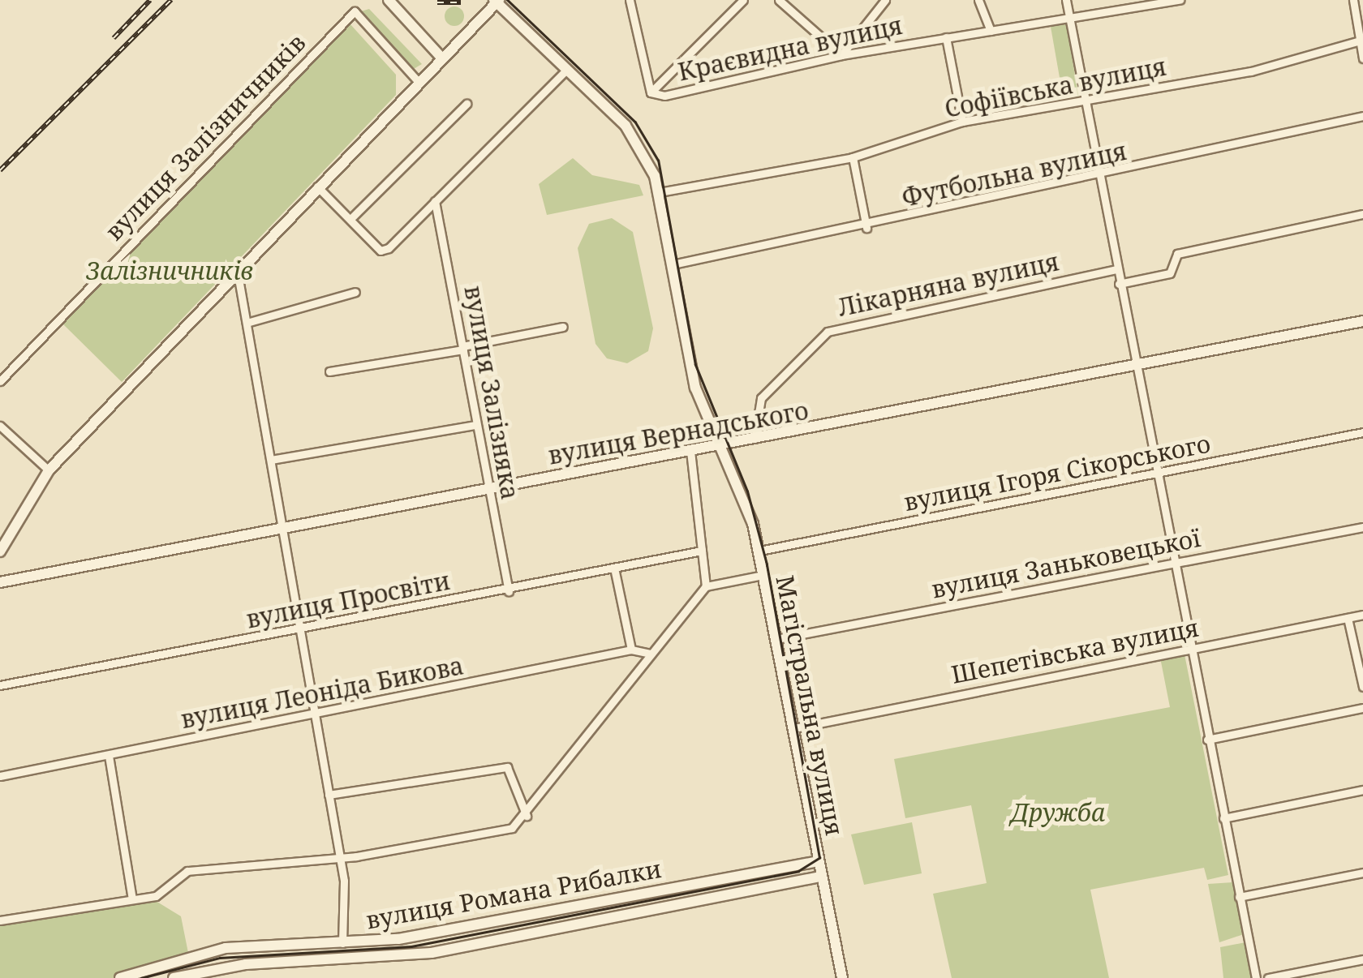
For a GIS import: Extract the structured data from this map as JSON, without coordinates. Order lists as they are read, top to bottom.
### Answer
{
  "streets": {
    "main road": ["вулиця Вернадського", "Магістральна вулиця", "вулиця Романа Рибалки"],
    "street": [
      "Краєвидна вулиця",
      "Софіївська вулиця",
      "вулиця Залізничників",
      "Футбольна вулиця",
      "Лікарняна вулиця",
      "вулиця Залізняка",
      "вулиця Ігоря Сікорського",
      "вулиця Заньковецької",
      "вулиця Просвіти",
      "Шепетівська вулиця",
      "вулиця Леоніда Бикова"
    ]
  },
  "crossings": [
    ["Софіївська вулиця", "Магістральна вулиця"],
    ["Футбольна вулиця", "Магістральна вулиця"],
    ["Лікарняна вулиця", "вулиця Вернадського"],
    ["вулиця Залізняка", "вулиця Вернадського"],
    ["вулиця Залізняка", "вулиця Просвіти"],
    ["вулиця Вернадського", "Магістральна вулиця"],
    ["вулиця Ігоря Сікорського", "Магістральна вулиця"],
    ["вулиця Заньковецької", "Магістральна вулиця"],
    ["Шепетівська вулиця", "Магістральна вулиця"],
    ["Магістральна вулиця", "вулиця Романа Рибалки"]
  ],
  "parks": ["Залізничників", "Дружба"]
}
